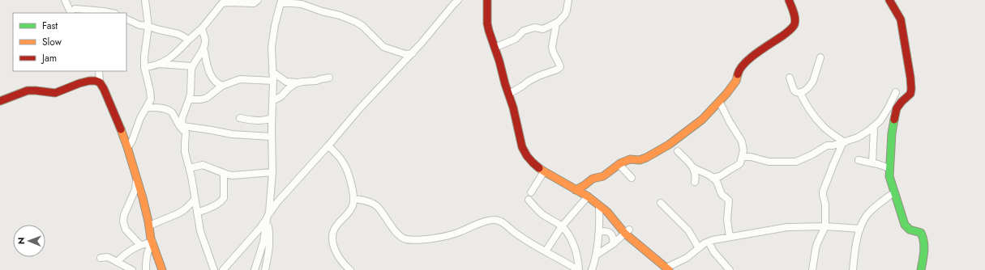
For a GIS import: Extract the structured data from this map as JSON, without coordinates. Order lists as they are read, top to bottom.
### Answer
{
  "legend": ["Fast", "Slow", "Jam"],
  "north": "left"
}
